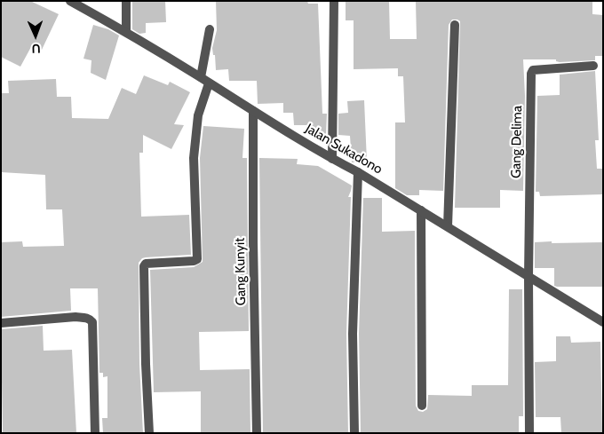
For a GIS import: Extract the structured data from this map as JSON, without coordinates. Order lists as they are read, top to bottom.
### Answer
{
  "streets": {
    "street": ["Gang Delima", "Jalan Sukadono", "Gang Kunyit"]
  },
  "crossings": [
    ["Gang Delima", "Jalan Sukadono"],
    ["Jalan Sukadono", "Gang Kunyit"]
  ],
  "north": "bottom"
}
